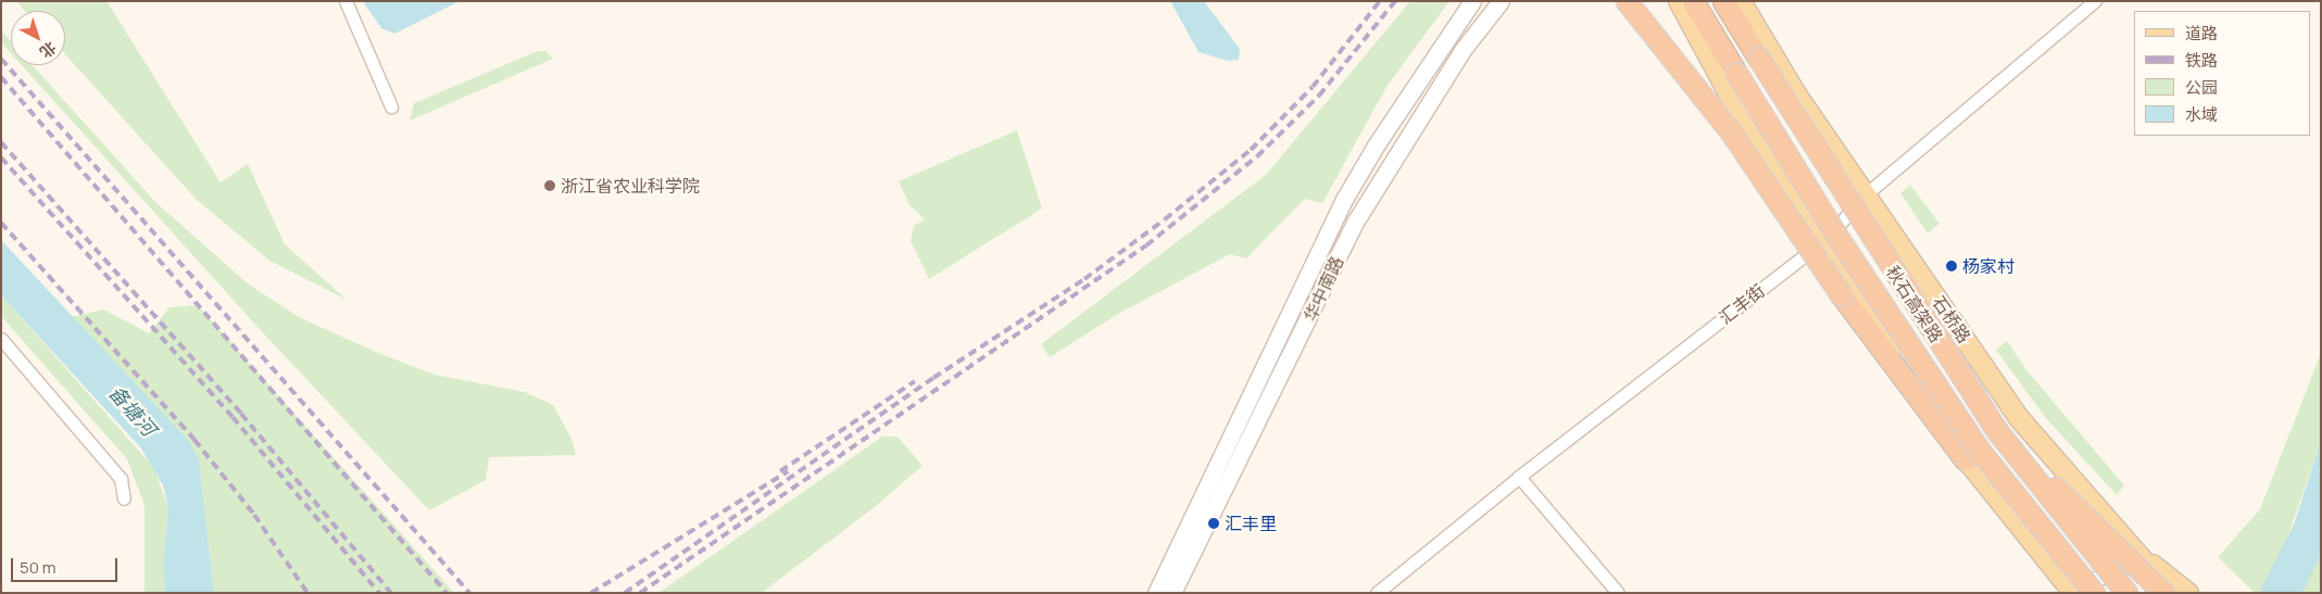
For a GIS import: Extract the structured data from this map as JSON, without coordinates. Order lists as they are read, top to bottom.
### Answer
{
  "streets": {
    "highway": ["秋石高架路"],
    "main road": ["华中南路", "石桥路"],
    "street": ["汇丰街"]
  },
  "crossings": [
    ["汇丰街", "石桥路"]
  ],
  "water": ["备塘河"],
  "places": ["浙江省农业科学院", "杨家村", "汇丰里"],
  "legend": [
    "道路",
    "铁路",
    "公园",
    "水域"
  ],
  "scale_bar": "50 m",
  "north": "bottom right"
}
